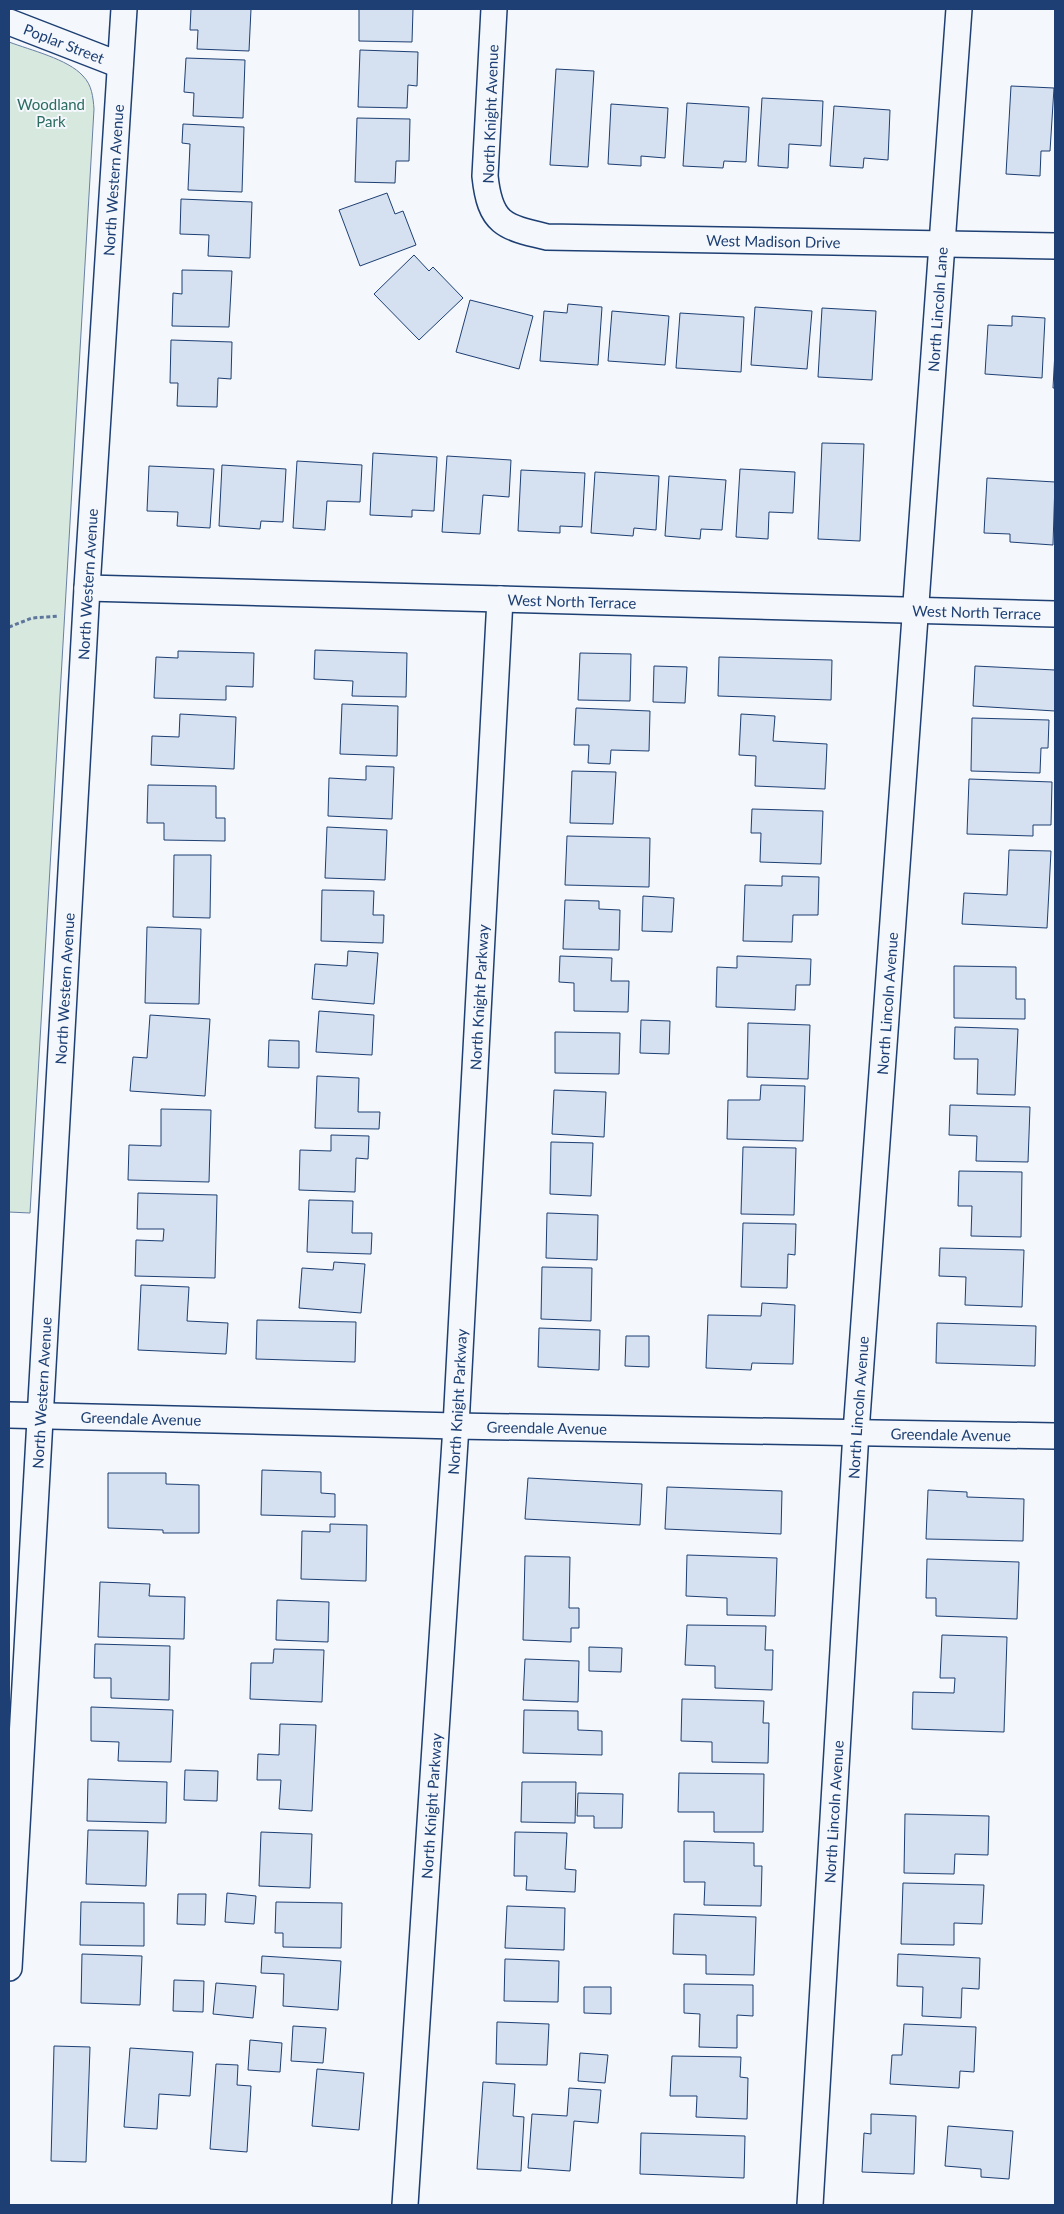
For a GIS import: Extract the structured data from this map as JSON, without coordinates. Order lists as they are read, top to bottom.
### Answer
{
  "streets": {
    "street": [
      "Poplar Street",
      "North Knight Avenue",
      "North Western Avenue",
      "West Madison Drive",
      "North Lincoln Lane",
      "West North Terrace",
      "North Knight Parkway",
      "North Lincoln Avenue",
      "Greendale Avenue"
    ]
  },
  "crossings": [
    ["Poplar Street", "North Western Avenue"],
    ["North Knight Avenue", "West Madison Drive"],
    ["North Western Avenue", "West North Terrace"],
    ["North Western Avenue", "Greendale Avenue"],
    ["West Madison Drive", "North Lincoln Lane"],
    ["North Lincoln Lane", "West North Terrace"],
    ["North Lincoln Lane", "North Lincoln Avenue"],
    ["West North Terrace", "North Knight Parkway"],
    ["West North Terrace", "North Lincoln Avenue"],
    ["North Knight Parkway", "Greendale Avenue"],
    ["North Lincoln Avenue", "Greendale Avenue"]
  ],
  "parks": ["Woodland Park"]
}
